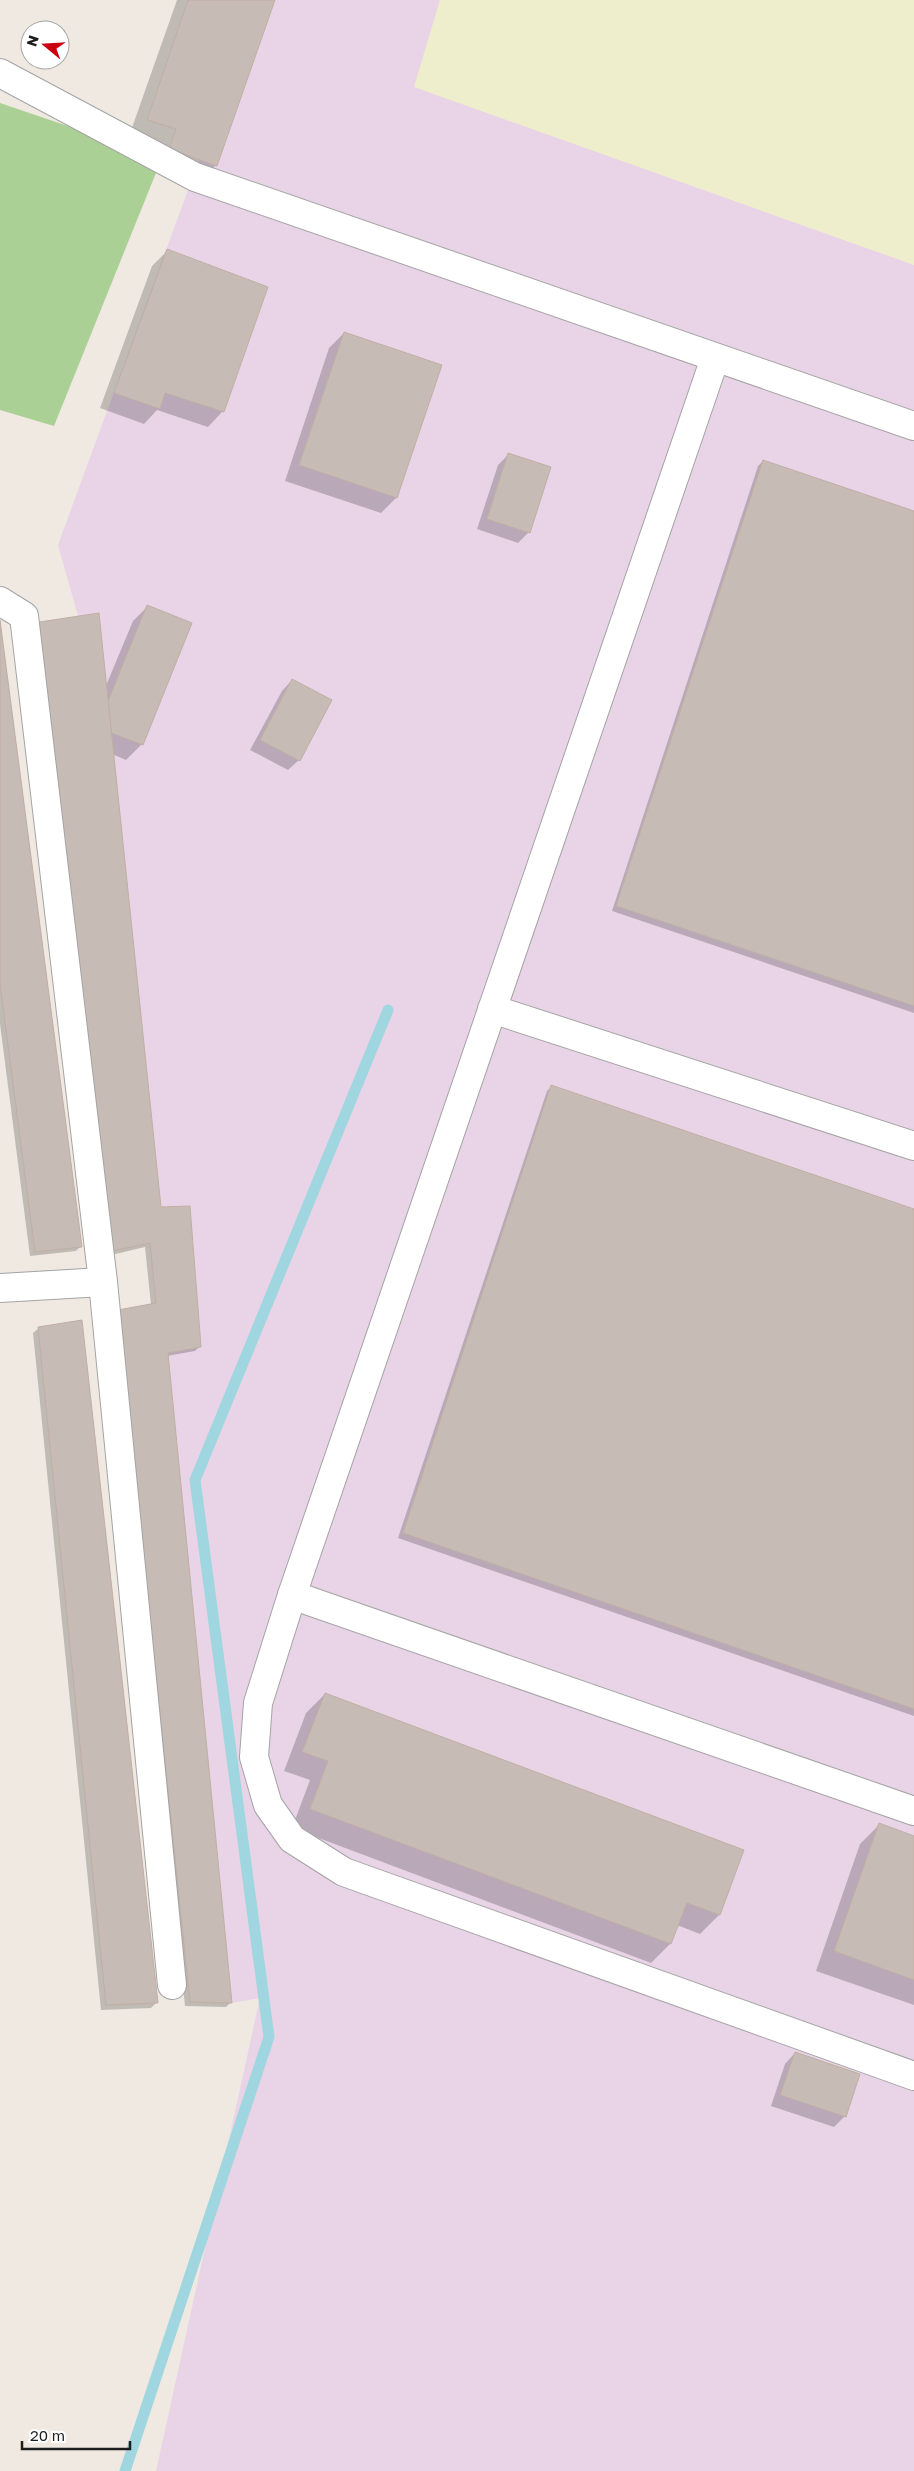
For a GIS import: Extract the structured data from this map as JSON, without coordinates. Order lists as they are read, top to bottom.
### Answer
{
  "scale_bar": "20 m",
  "north": "left"
}
